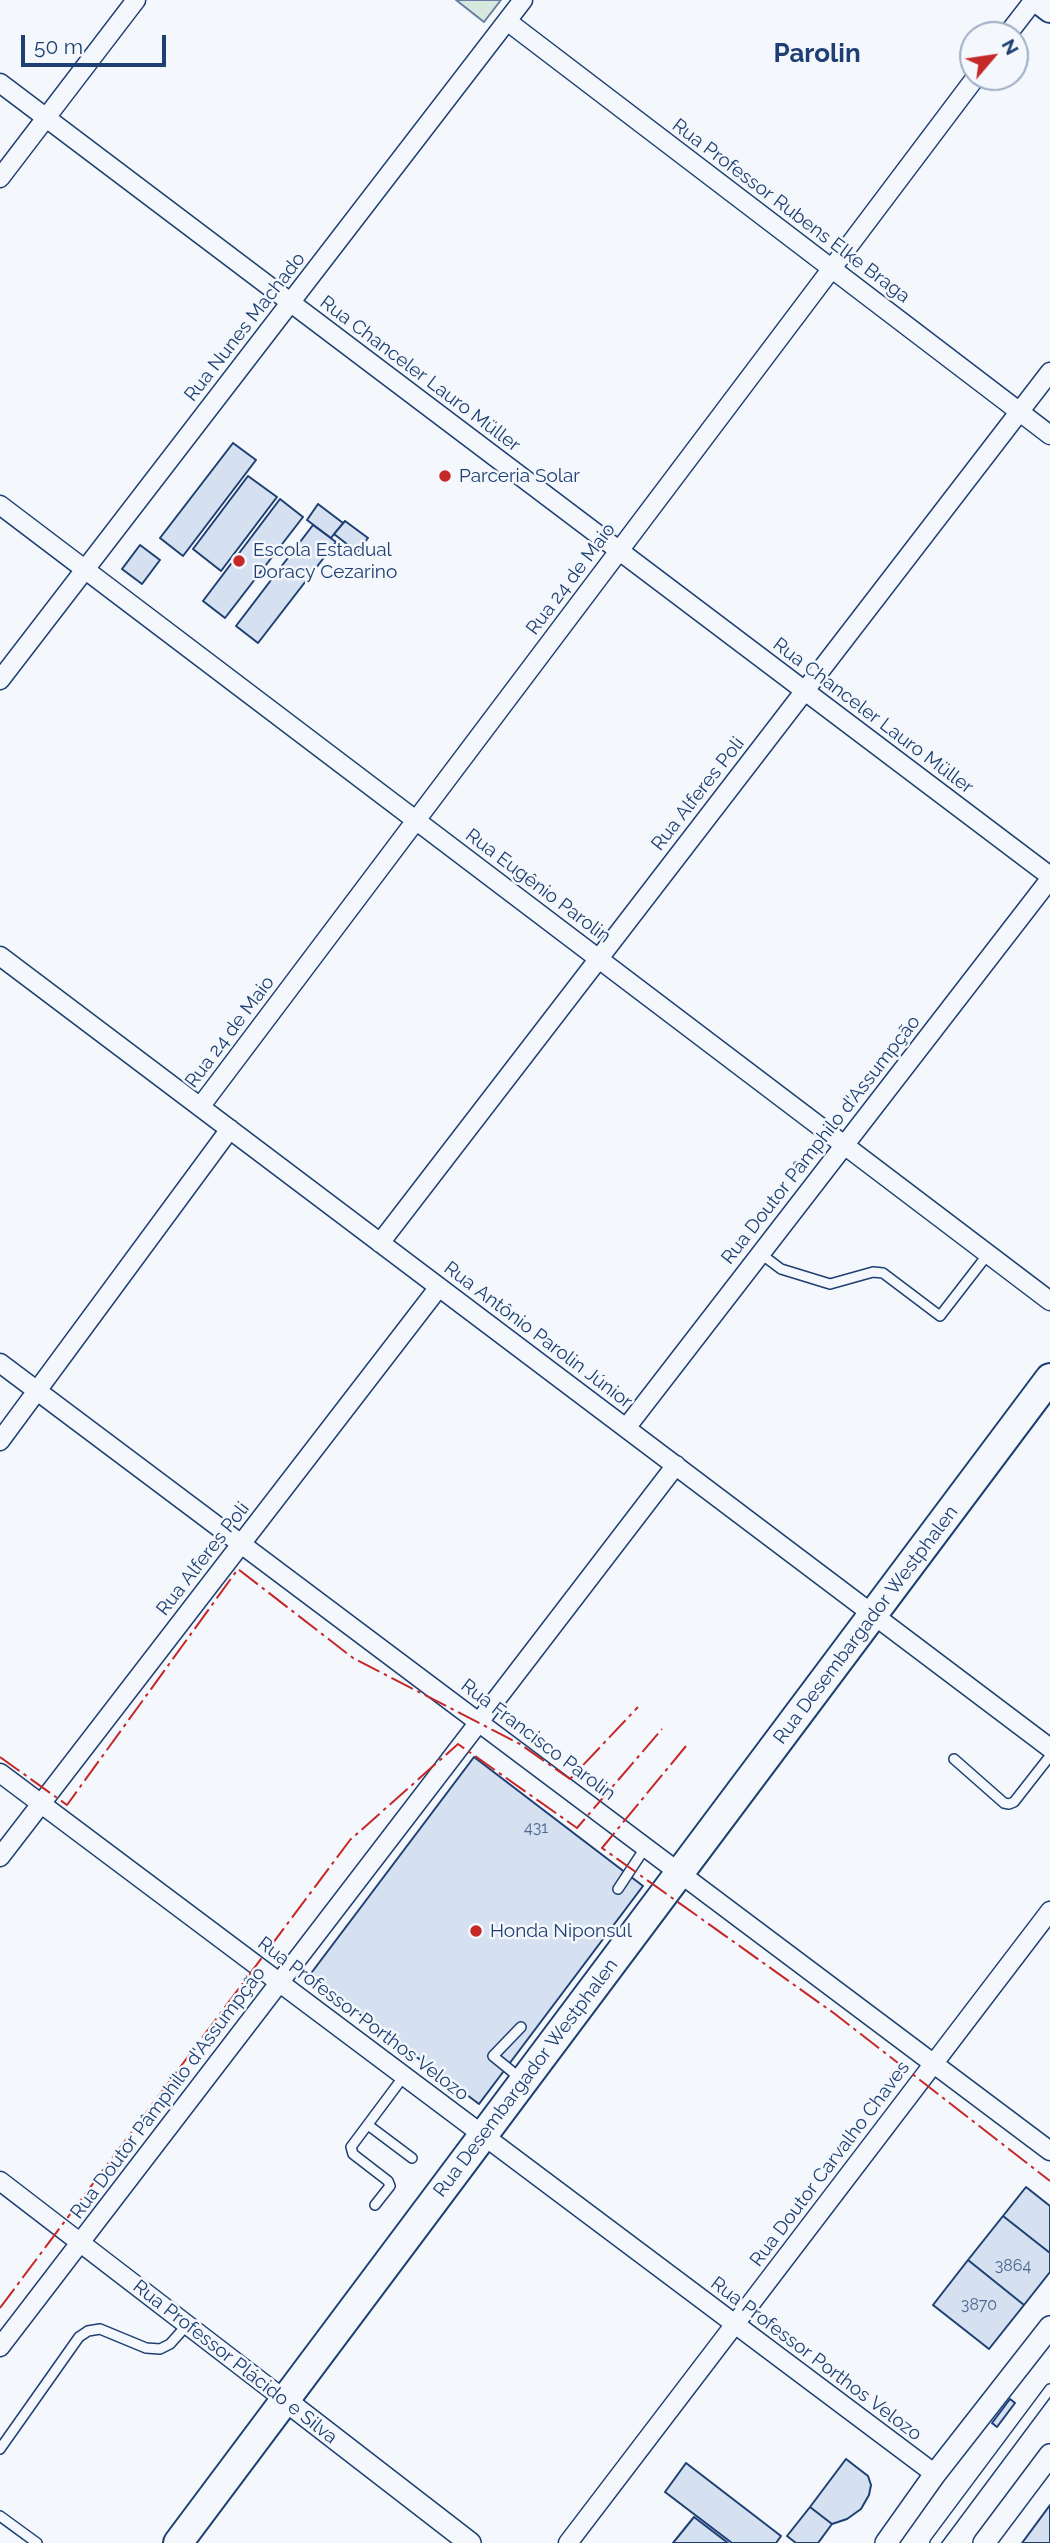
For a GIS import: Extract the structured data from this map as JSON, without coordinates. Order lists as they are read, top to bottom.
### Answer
{
  "streets": {
    "main road": ["Rua Desembargador Westphalen"],
    "street": [
      "Rua Professor Rubens Elke Braga",
      "Rua Nunes Machado",
      "Rua Chanceler Lauro Müller",
      "Rua 24 de Maio",
      "Rua Alferes Poli",
      "Rua Eugênio Parolin",
      "Rua Doutor Pâmphilo d'Assumpção",
      "Rua Antônio Parolin Júnior",
      "Rua Francisco Parolin",
      "Rua Professor Porthos Velozo",
      "Rua Doutor Carvalho Chaves",
      "Rua Professor Plácido e Silva"
    ]
  },
  "crossings": [
    ["Rua Professor Rubens Elke Braga", "Rua Nunes Machado"],
    ["Rua Professor Rubens Elke Braga", "Rua 24 de Maio"],
    ["Rua Professor Rubens Elke Braga", "Rua Alferes Poli"],
    ["Rua Nunes Machado", "Rua Chanceler Lauro Müller"],
    ["Rua Nunes Machado", "Rua Eugênio Parolin"],
    ["Rua Chanceler Lauro Müller", "Rua 24 de Maio"],
    ["Rua Chanceler Lauro Müller", "Rua Alferes Poli"],
    ["Rua Chanceler Lauro Müller", "Rua Doutor Pâmphilo d'Assumpção"],
    ["Rua 24 de Maio", "Rua Eugênio Parolin"],
    ["Rua 24 de Maio", "Rua Antônio Parolin Júnior"],
    ["Rua Alferes Poli", "Rua Eugênio Parolin"],
    ["Rua Alferes Poli", "Rua Antônio Parolin Júnior"],
    ["Rua Alferes Poli", "Rua Francisco Parolin"],
    ["Rua Alferes Poli", "Rua Professor Porthos Velozo"],
    ["Rua Eugênio Parolin", "Rua Doutor Pâmphilo d'Assumpção"],
    ["Rua Doutor Pâmphilo d'Assumpção", "Rua Antônio Parolin Júnior"],
    ["Rua Doutor Pâmphilo d'Assumpção", "Rua Francisco Parolin"],
    ["Rua Doutor Pâmphilo d'Assumpção", "Rua Professor Porthos Velozo"],
    ["Rua Doutor Pâmphilo d'Assumpção", "Rua Professor Plácido e Silva"],
    ["Rua Antônio Parolin Júnior", "Rua Desembargador Westphalen"],
    ["Rua Desembargador Westphalen", "Rua Francisco Parolin"],
    ["Rua Desembargador Westphalen", "Rua Professor Porthos Velozo"],
    ["Rua Desembargador Westphalen", "Rua Professor Plácido e Silva"],
    ["Rua Francisco Parolin", "Rua Doutor Carvalho Chaves"],
    ["Rua Professor Porthos Velozo", "Rua Doutor Carvalho Chaves"]
  ],
  "districts": ["Parolin"],
  "places": ["Parceria Solar", "Escola Estadual Doracy Cezarino", "Honda Niponsul"],
  "house_numbers": ["431", "3864", "3870"],
  "scale_bar": "50 m",
  "north": "top right"
}
